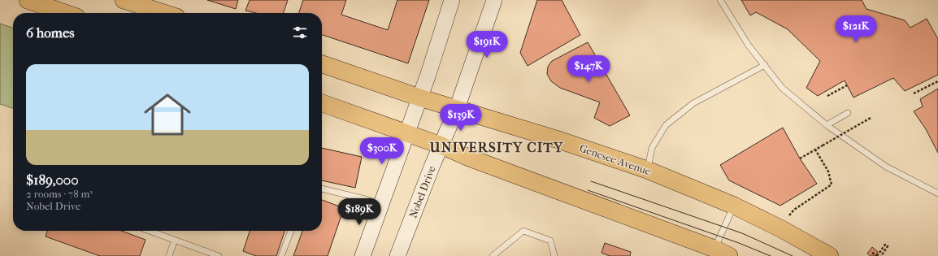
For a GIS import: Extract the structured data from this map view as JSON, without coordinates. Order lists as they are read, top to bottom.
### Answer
{
  "streets": {
    "main road": ["Genesee Avenue", "Nobel Drive"]
  },
  "crossings": [
    ["Genesee Avenue", "Nobel Drive"]
  ],
  "districts": ["UNIVERSITY CITY"],
  "page": {
    "heading": "6 homes",
    "price": [
      "$121K",
      "$191K",
      "$147K",
      "$139K",
      "$300K",
      "$189K"
    ],
    "list": [
      {
        "name": "$189,000",
        "note": "2 rooms · 78 m² · Nobel Drive"
      }
    ]
  }
}
